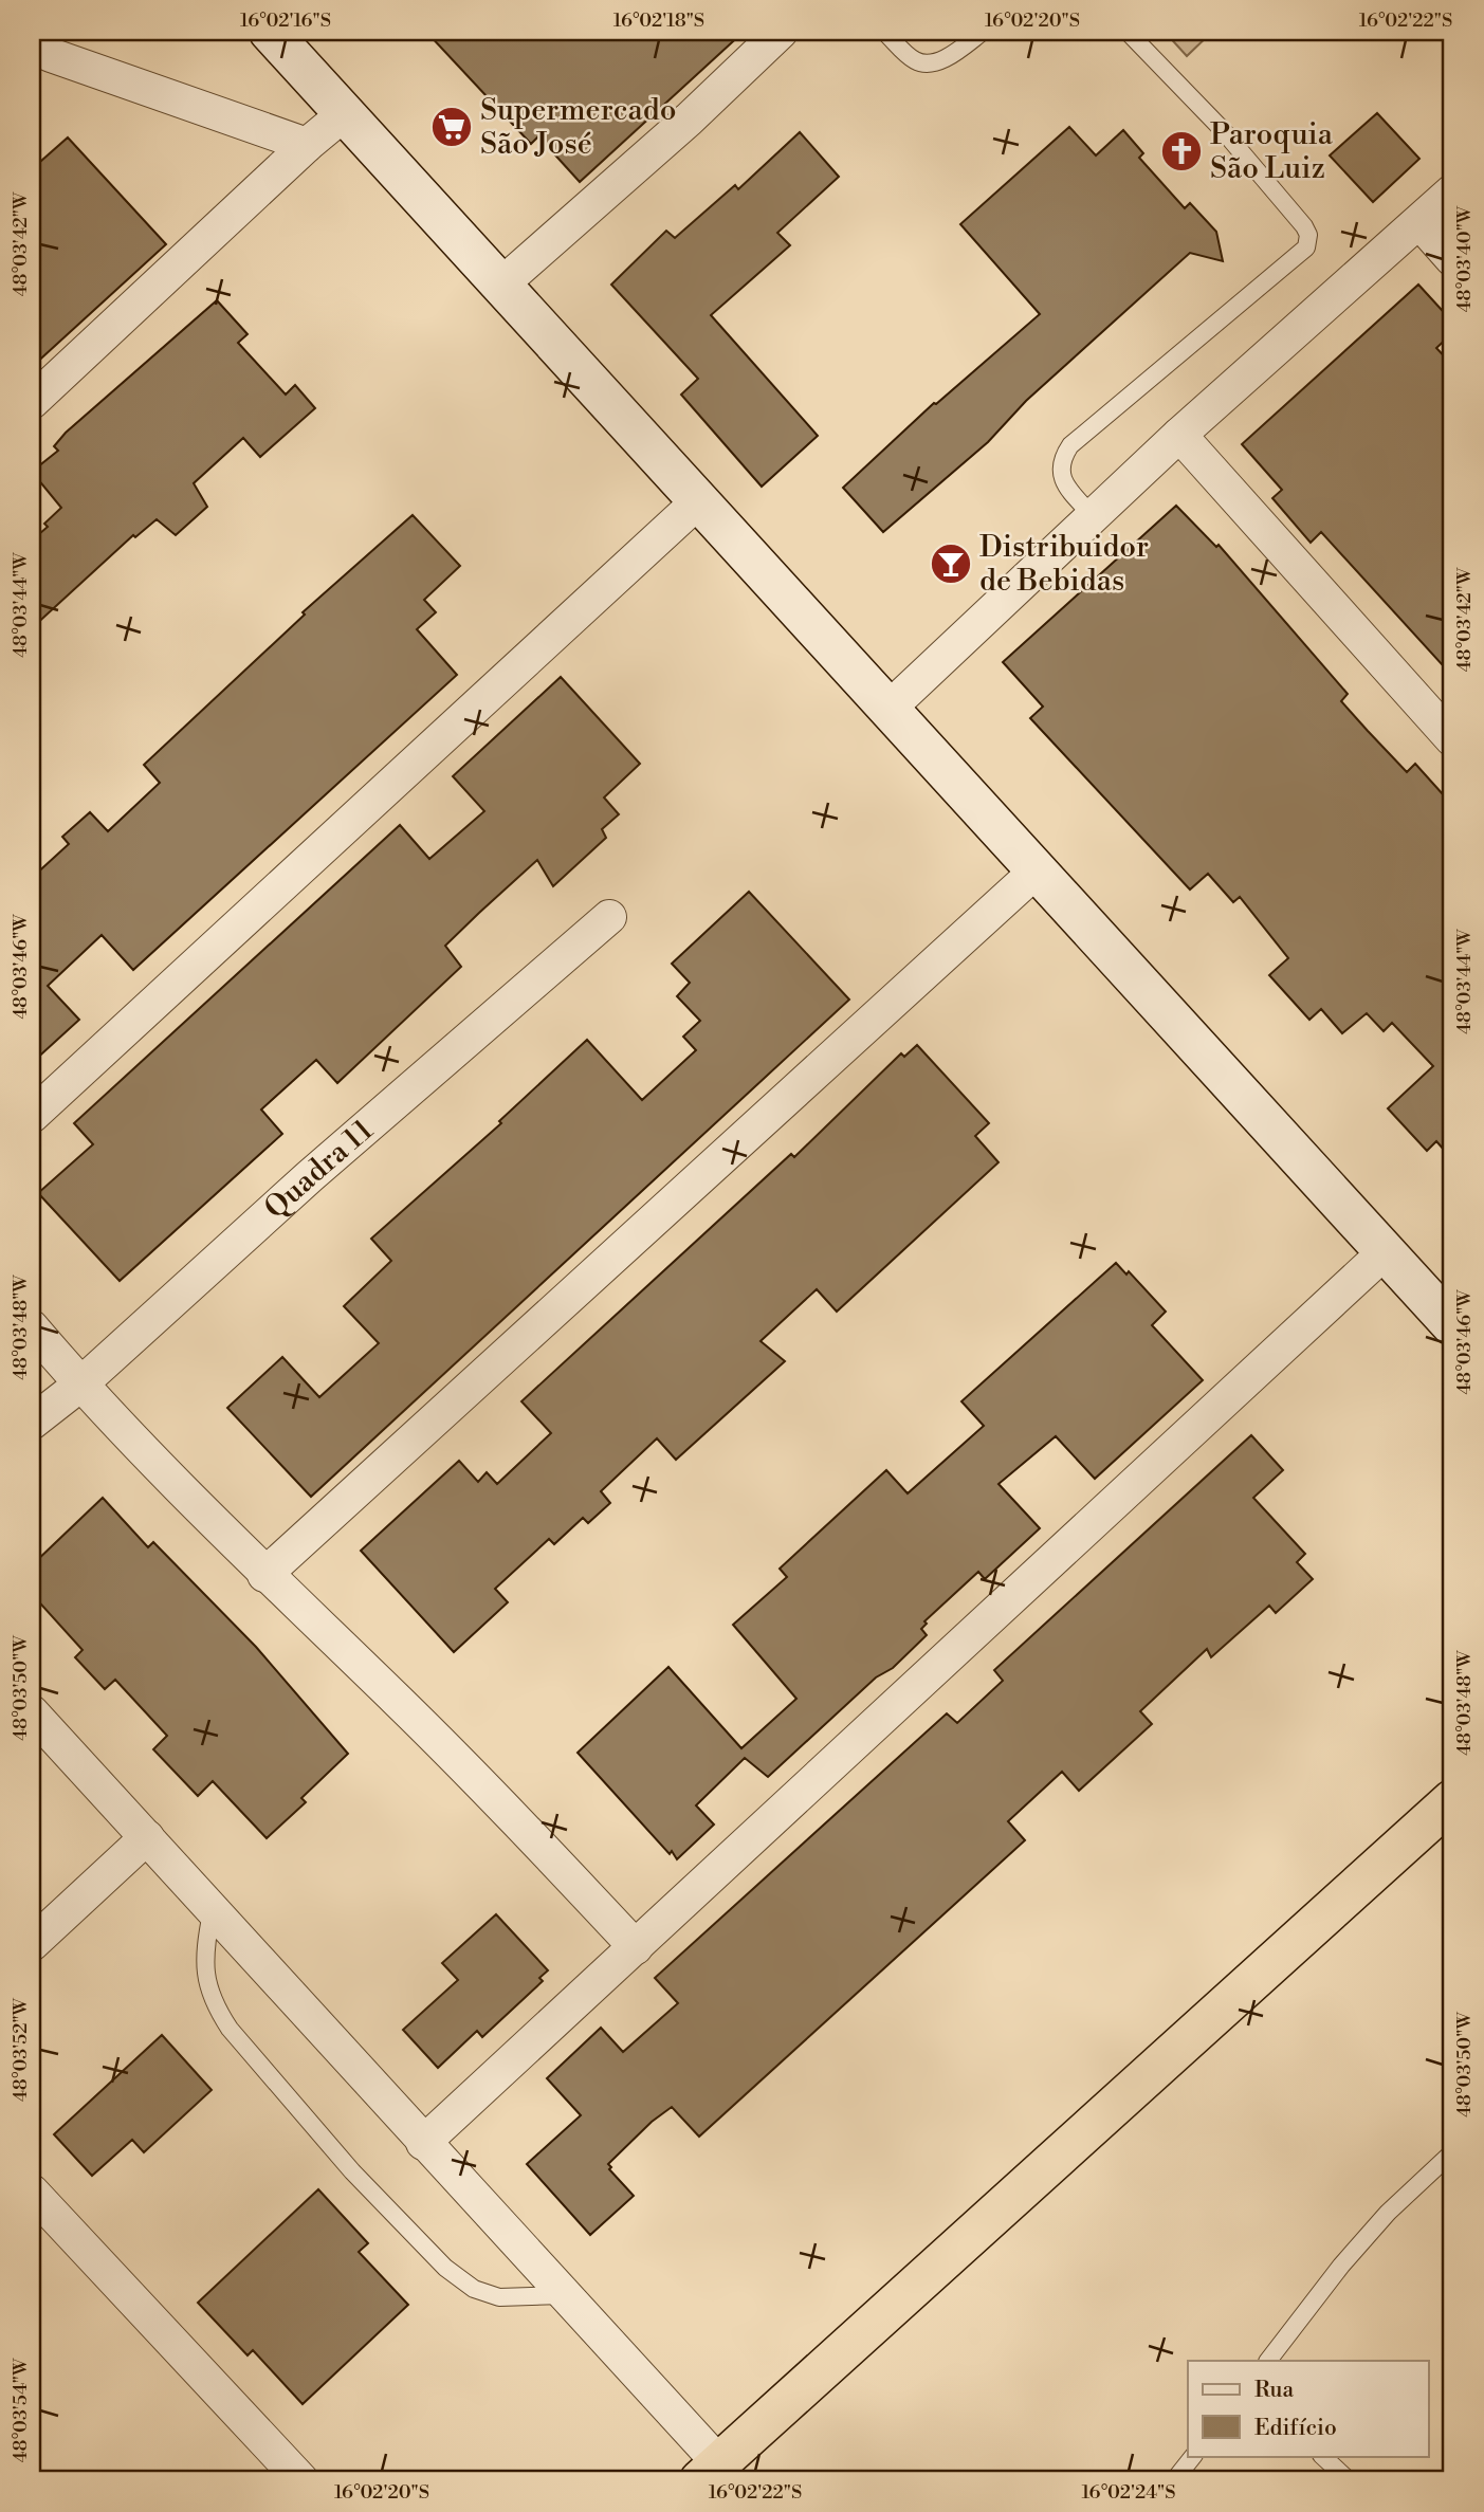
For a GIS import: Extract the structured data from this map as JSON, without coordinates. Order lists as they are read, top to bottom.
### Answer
{
  "streets": {
    "street": ["Quadra 11"]
  },
  "places": {
    "supermarket": ["Supermercado São José"],
    "church": ["Paroquia São Luiz"],
    "bar": ["Distribuidor de Bebidas"]
  },
  "legend": ["Rua", "Edifício"],
  "coordinates": [
    "16°02'16\"S",
    "16°02'18\"S",
    "16°02'20\"S",
    "16°02'22\"S",
    "48°03'42\"W",
    "48°03'40\"W",
    "48°03'44\"W",
    "48°03'46\"W",
    "48°03'48\"W",
    "48°03'50\"W",
    "48°03'52\"W",
    "48°03'54\"W",
    "16°02'24\"S"
  ]
}
